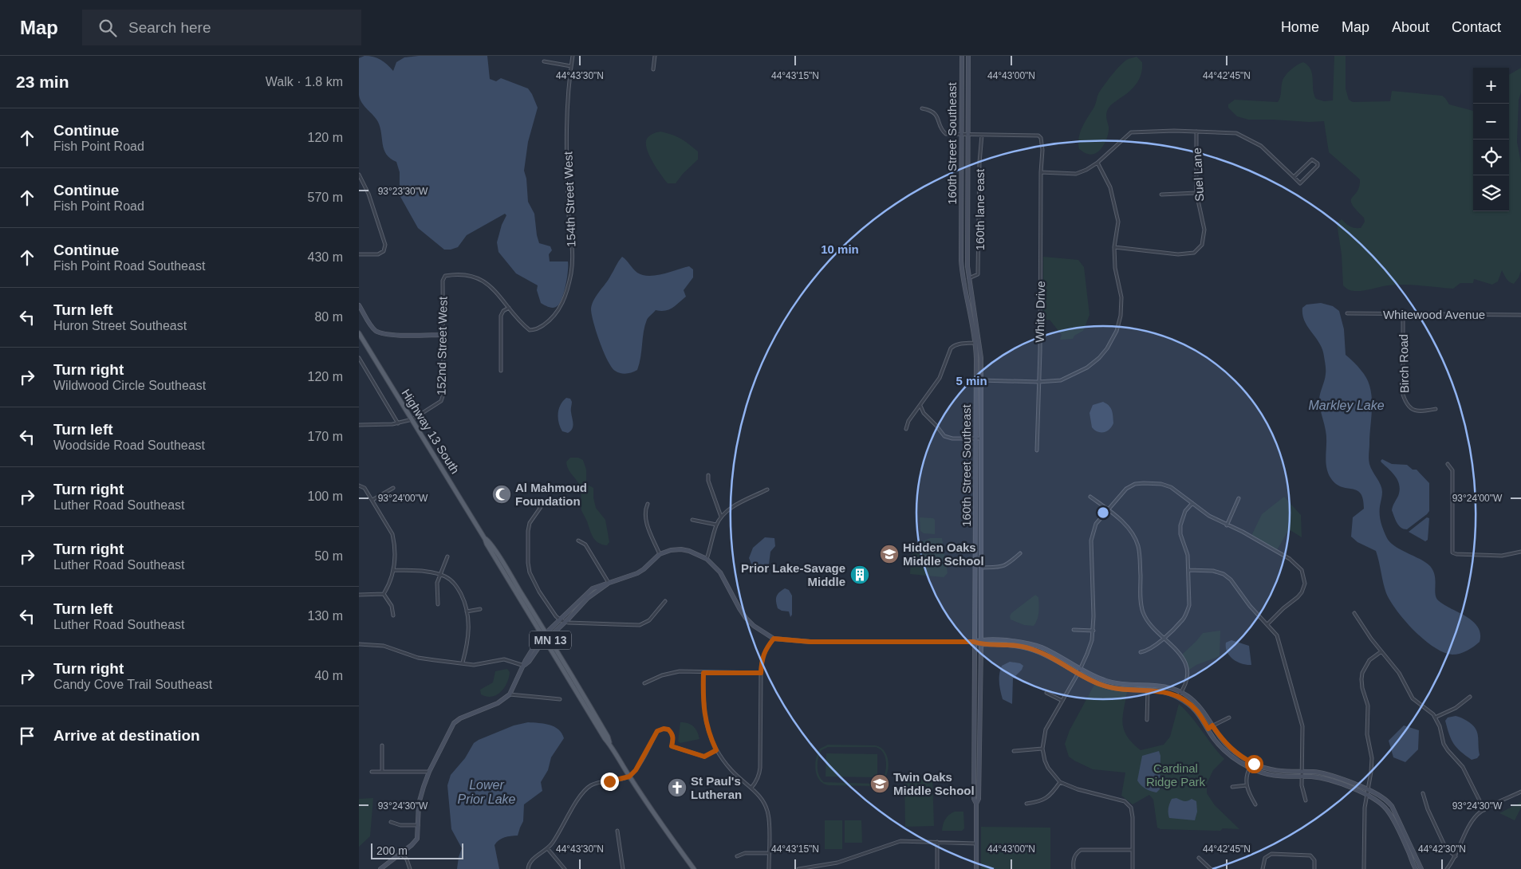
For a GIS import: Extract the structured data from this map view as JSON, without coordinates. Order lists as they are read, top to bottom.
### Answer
{
  "streets": {
    "main road": ["Highway 13 South", "MN 13"],
    "street": [
      "160th Street Southeast",
      "Suel Lane",
      "154th Street West",
      "160th lane east",
      "White Drive",
      "Whitewood Avenue",
      "152nd Street West",
      "Birch Road"
    ]
  },
  "crossings": [
    ["160th Street Southeast", "160th lane east"],
    ["154th Street West", "152nd Street West"],
    ["160th lane east", "White Drive"],
    ["Whitewood Avenue", "Birch Road"],
    ["152nd Street West", "Highway 13 South"]
  ],
  "water": ["Markley Lake", "Lower Prior Lake"],
  "parks": ["Cardinal Ridge Park"],
  "places": {
    "mosque": ["Al Mahmoud Foundation"],
    "school or university": ["Hidden Oaks Middle School", "Twin Oaks Middle School"],
    "building": ["Prior Lake-Savage Middle"],
    "church": ["St Paul's Lutheran"]
  },
  "scale_bar": "200 m",
  "page": {
    "header": "Map",
    "search": "Search here",
    "nav": [
      "Home",
      "Map",
      "About",
      "Contact"
    ],
    "heading": ["23 min", "Walk · 1.8 km"],
    "map_buttons": ["+", "−"],
    "list": [
      ["Continue", "Fish Point Road", "120 m"],
      ["Continue", "Fish Point Road", "570 m"],
      ["Continue", "Fish Point Road Southeast", "430 m"],
      ["Turn left", "Huron Street Southeast", "80 m"],
      ["Turn right", "Wildwood Circle Southeast", "120 m"],
      ["Turn left", "Woodside Road Southeast", "170 m"],
      ["Turn right", "Luther Road Southeast", "100 m"],
      ["Turn right", "Luther Road Southeast", "50 m"],
      ["Turn left", "Luther Road Southeast", "130 m"],
      ["Turn right", "Candy Cove Trail Southeast", "40 m"],
      "Arrive at destination"
    ],
    "scale": "200 m"
  },
  "coordinates": [
    "44°43'30\"N",
    "44°43'15\"N",
    "44°43'00\"N",
    "44°42'45\"N",
    "93°23'30\"W",
    "93°24'00\"W",
    "93°24'30\"W",
    "44°42'30\"N"
  ],
  "rings": ["10 min", "5 min"]
}
